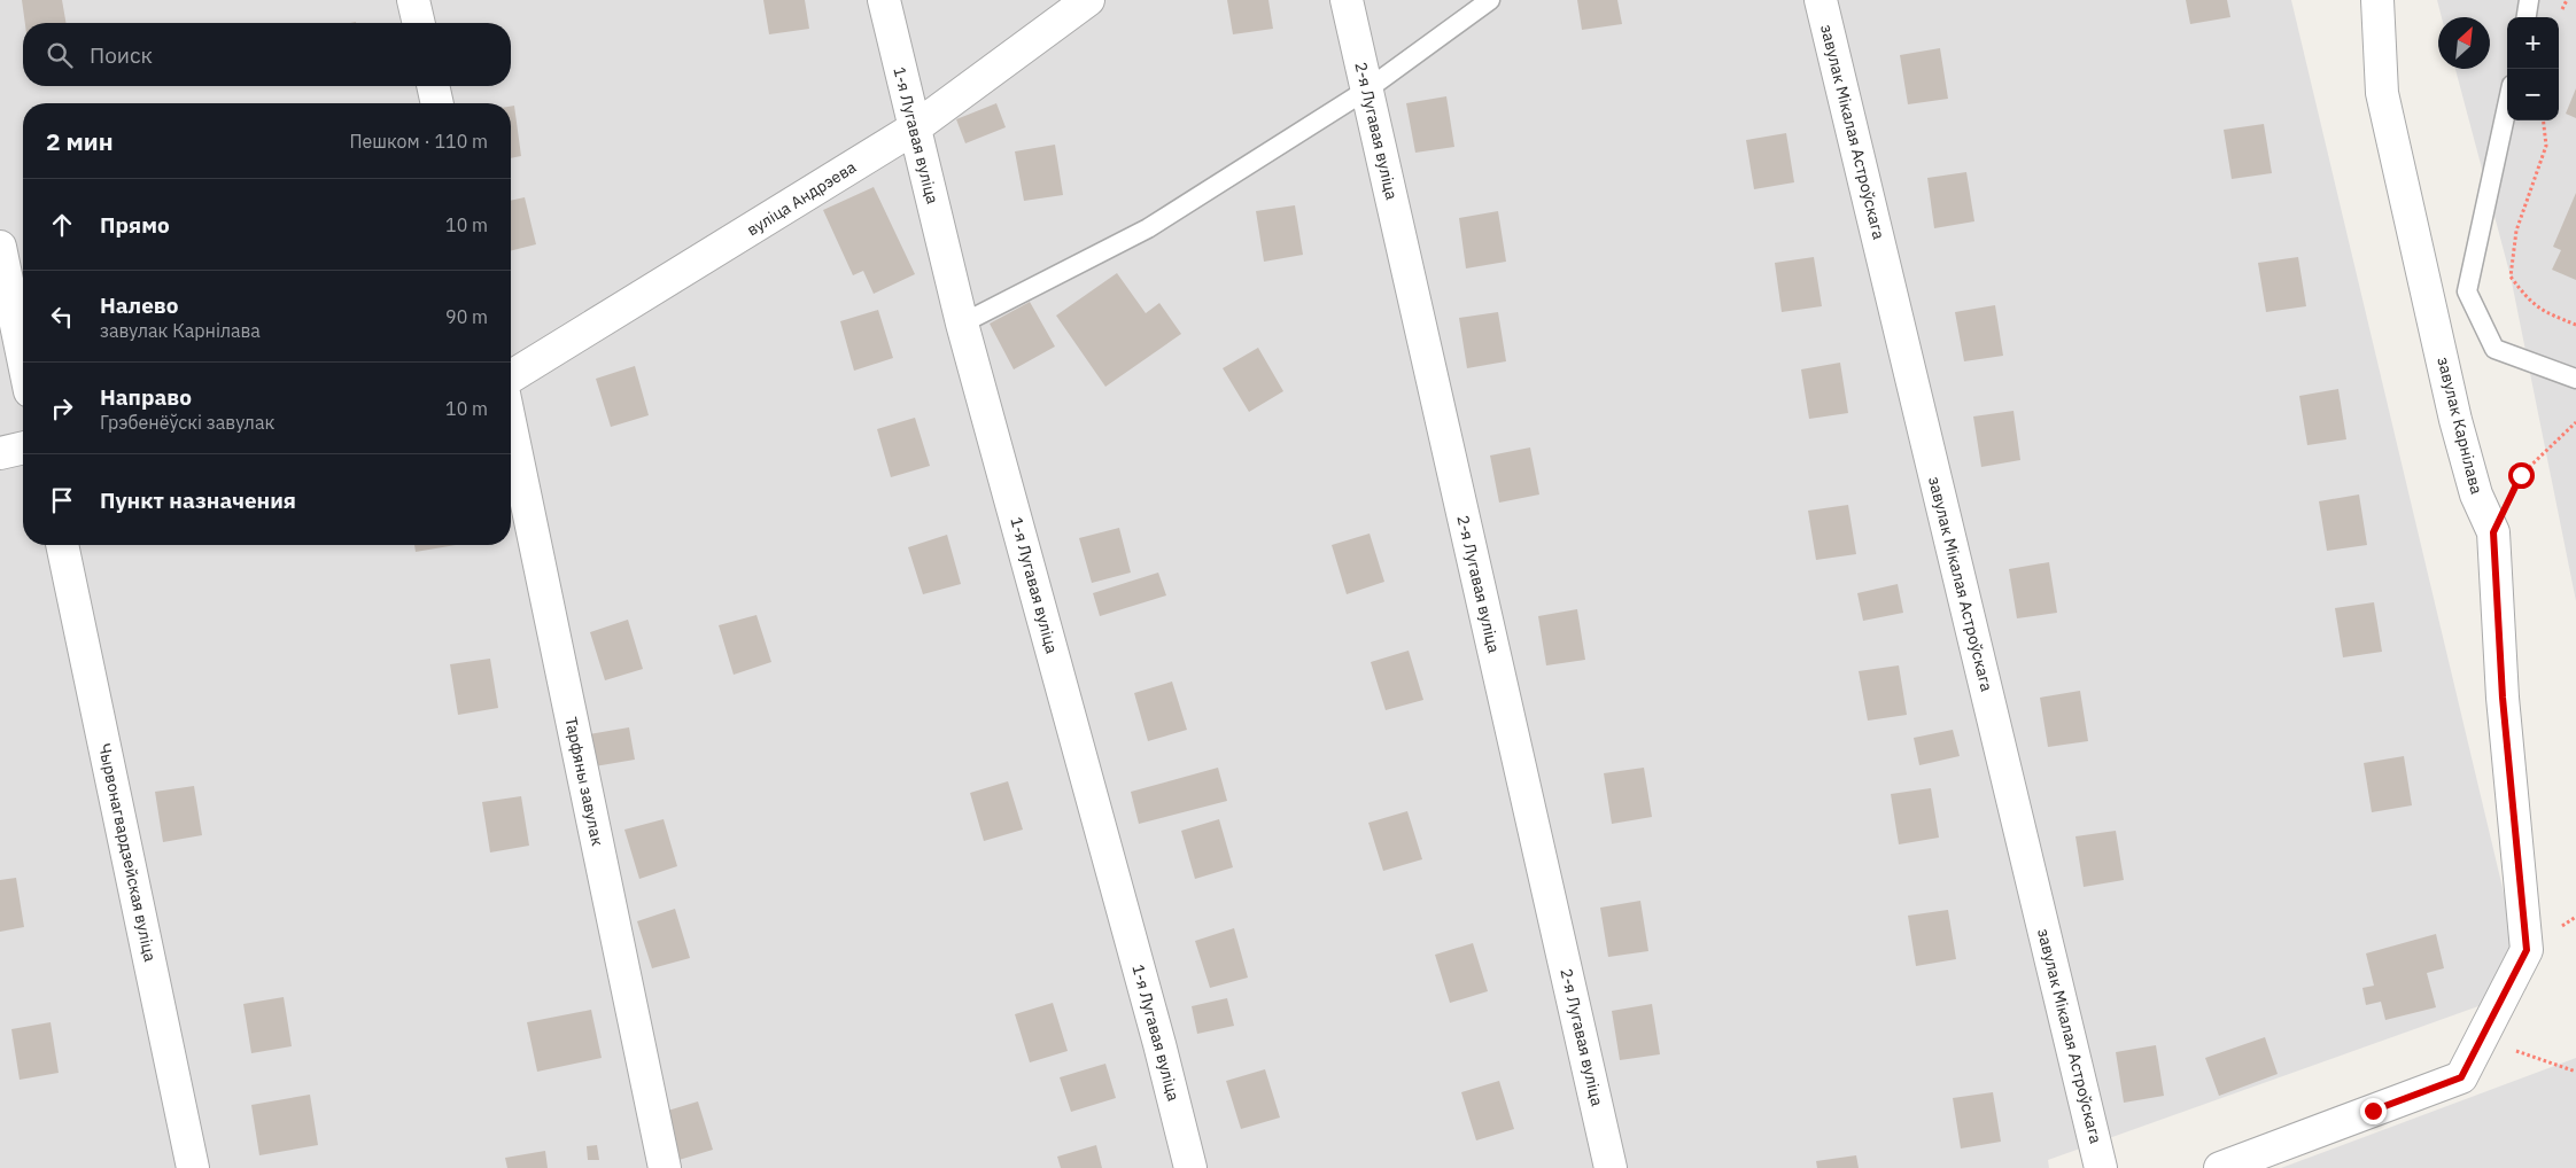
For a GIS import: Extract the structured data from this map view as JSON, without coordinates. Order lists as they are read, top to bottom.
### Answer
{
  "streets": {
    "street": [
      "2-я Лугавая вуліца",
      "завулак Мікалая Астроўскага",
      "1-я Лугавая вуліца",
      "вуліца Андрэева",
      "завулак Карнілава",
      "Тарфяны завулак",
      "Чырвонагвардзейская вуліца"
    ]
  },
  "crossings": [
    ["1-я Лугавая вуліца", "вуліца Андрэева"]
  ],
  "north": "top right",
  "page": {
    "map_buttons": ["+", "−"],
    "search": "Поиск",
    "heading": ["2 мин", "Пешком · 110 m"],
    "list": [
      ["Прямо", "10 m"],
      ["Налево", "завулак Карнілава", "90 m"],
      ["Направо", "Грэбенёўскі завулак", "10 m"],
      "Пункт назначения"
    ]
  }
}
